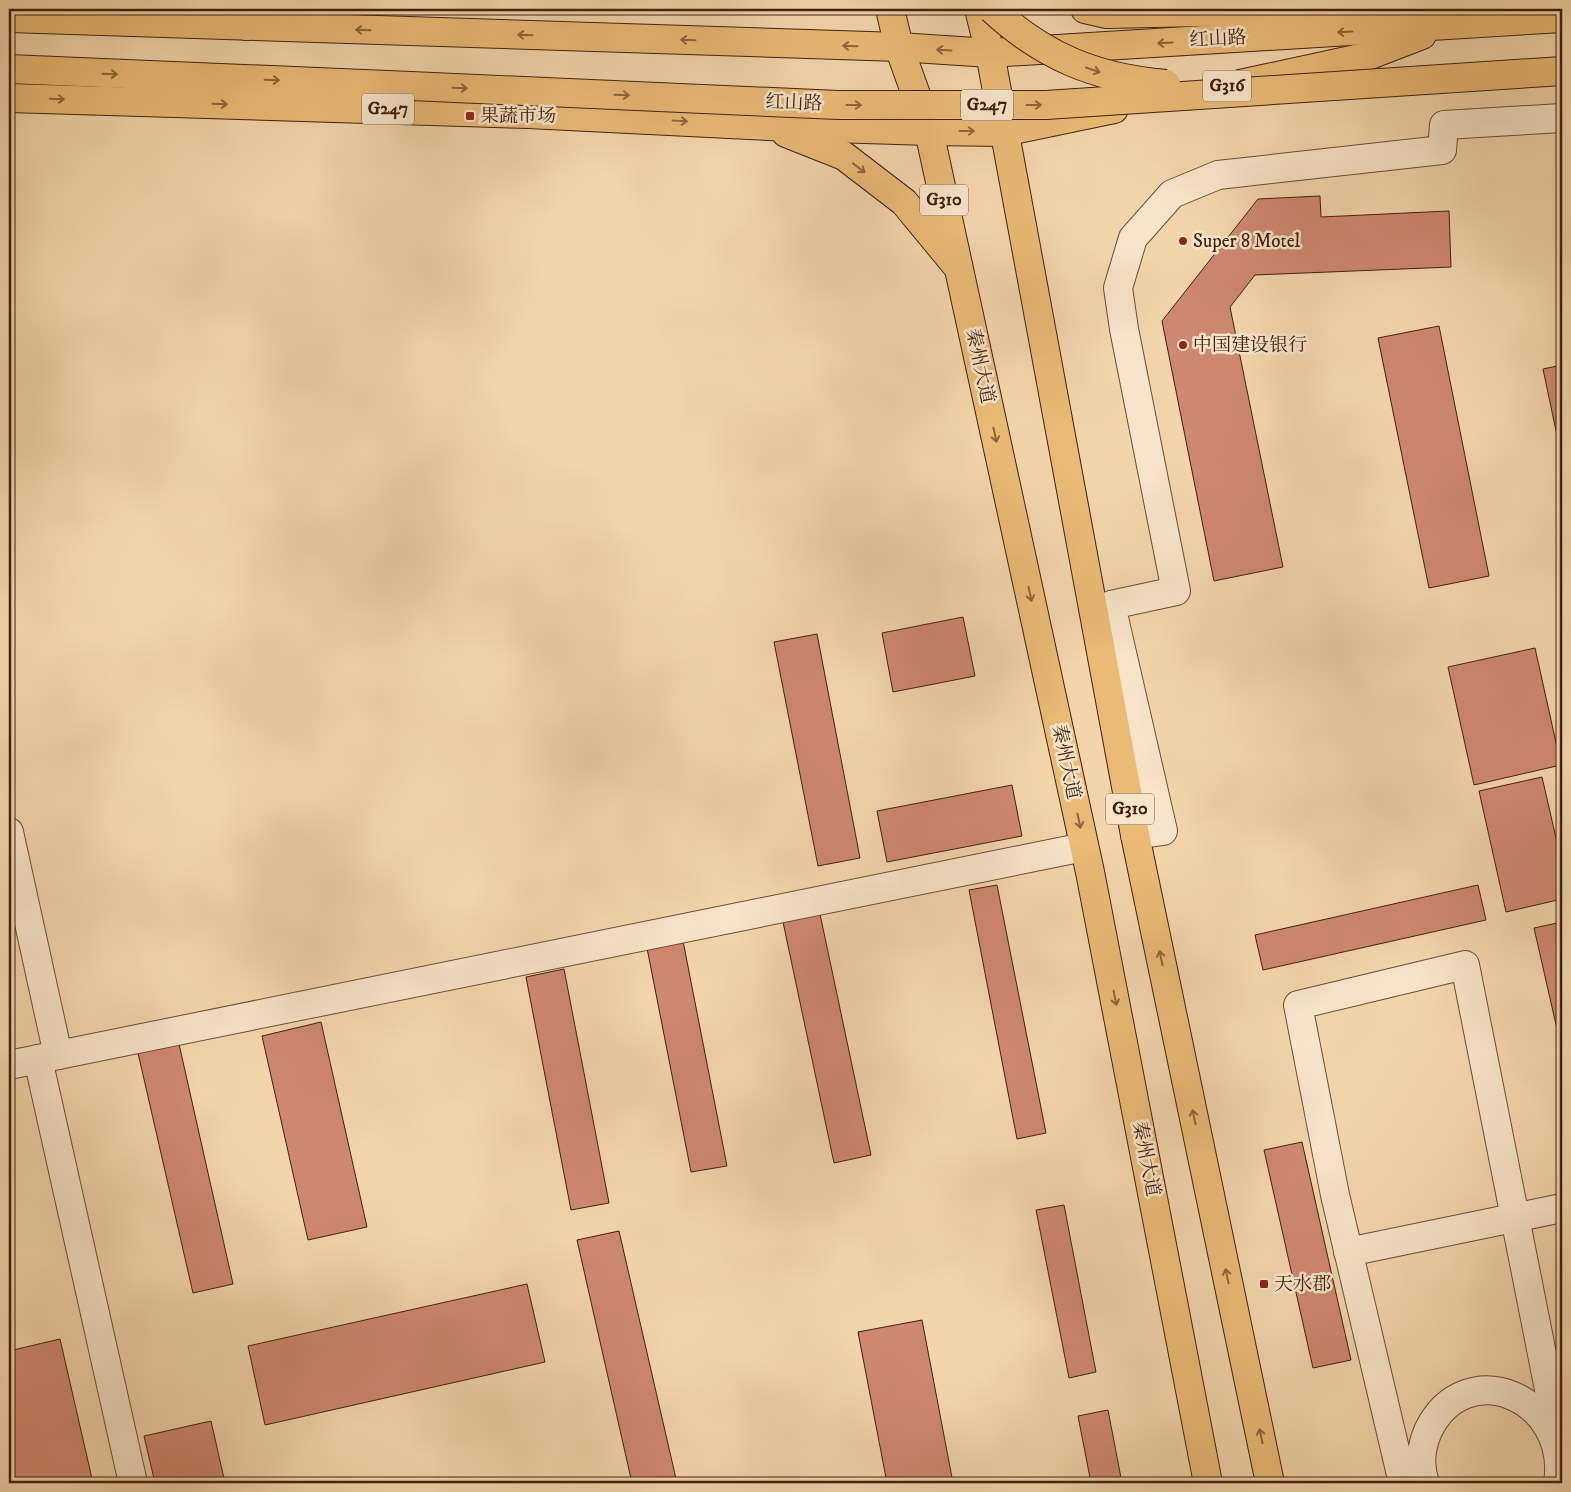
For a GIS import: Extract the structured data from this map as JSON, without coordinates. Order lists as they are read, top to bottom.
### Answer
{
  "streets": {
    "main road": [
      "红山路",
      "G316",
      "G247",
      "G310",
      "秦州大道"
    ]
  },
  "crossings": [
    ["红山路", "G247"],
    ["红山路", "G310"],
    ["红山路", "秦州大道"],
    ["G247", "G310"]
  ],
  "places": {
    "transit": ["果蔬市场", "天水郡"],
    "other": ["Super 8 Motel", "中国建设银行"]
  }
}
